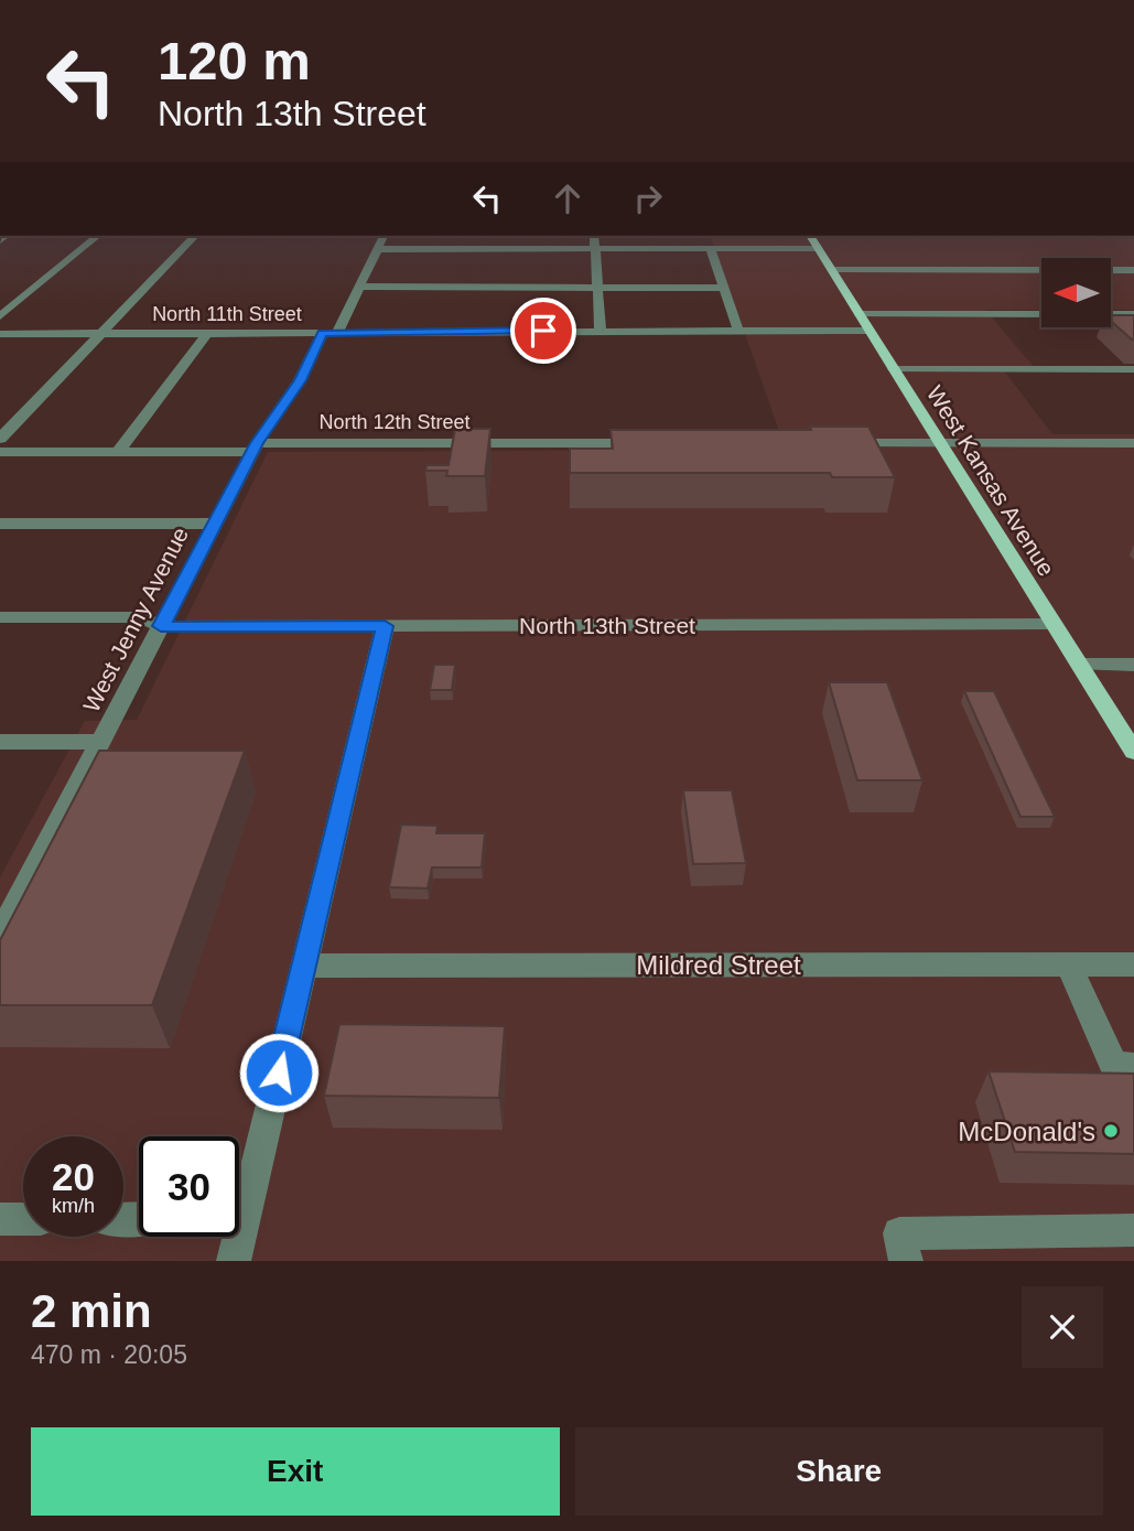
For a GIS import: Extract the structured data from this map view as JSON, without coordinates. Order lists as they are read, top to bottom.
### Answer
{
  "streets": {
    "main road": ["West Kansas Avenue"],
    "street": [
      "North 11th Street",
      "North 12th Street",
      "West Jenny Avenue",
      "North 13th Street",
      "Mildred Street"
    ]
  },
  "crossings": [
    ["North 11th Street", "West Kansas Avenue"],
    ["North 11th Street", "West Jenny Avenue"],
    ["North 12th Street", "West Jenny Avenue"],
    ["West Kansas Avenue", "North 13th Street"],
    ["West Jenny Avenue", "North 13th Street"]
  ],
  "places": ["McDonald's"],
  "north": "left",
  "page": {
    "turn": ["120 m", "North 13th Street"],
    "speed": "20 km/h",
    "limit": "30",
    "heading": ["2 min", "470 m · 20:05"],
    "buttons": ["Exit", "Share"]
  }
}
